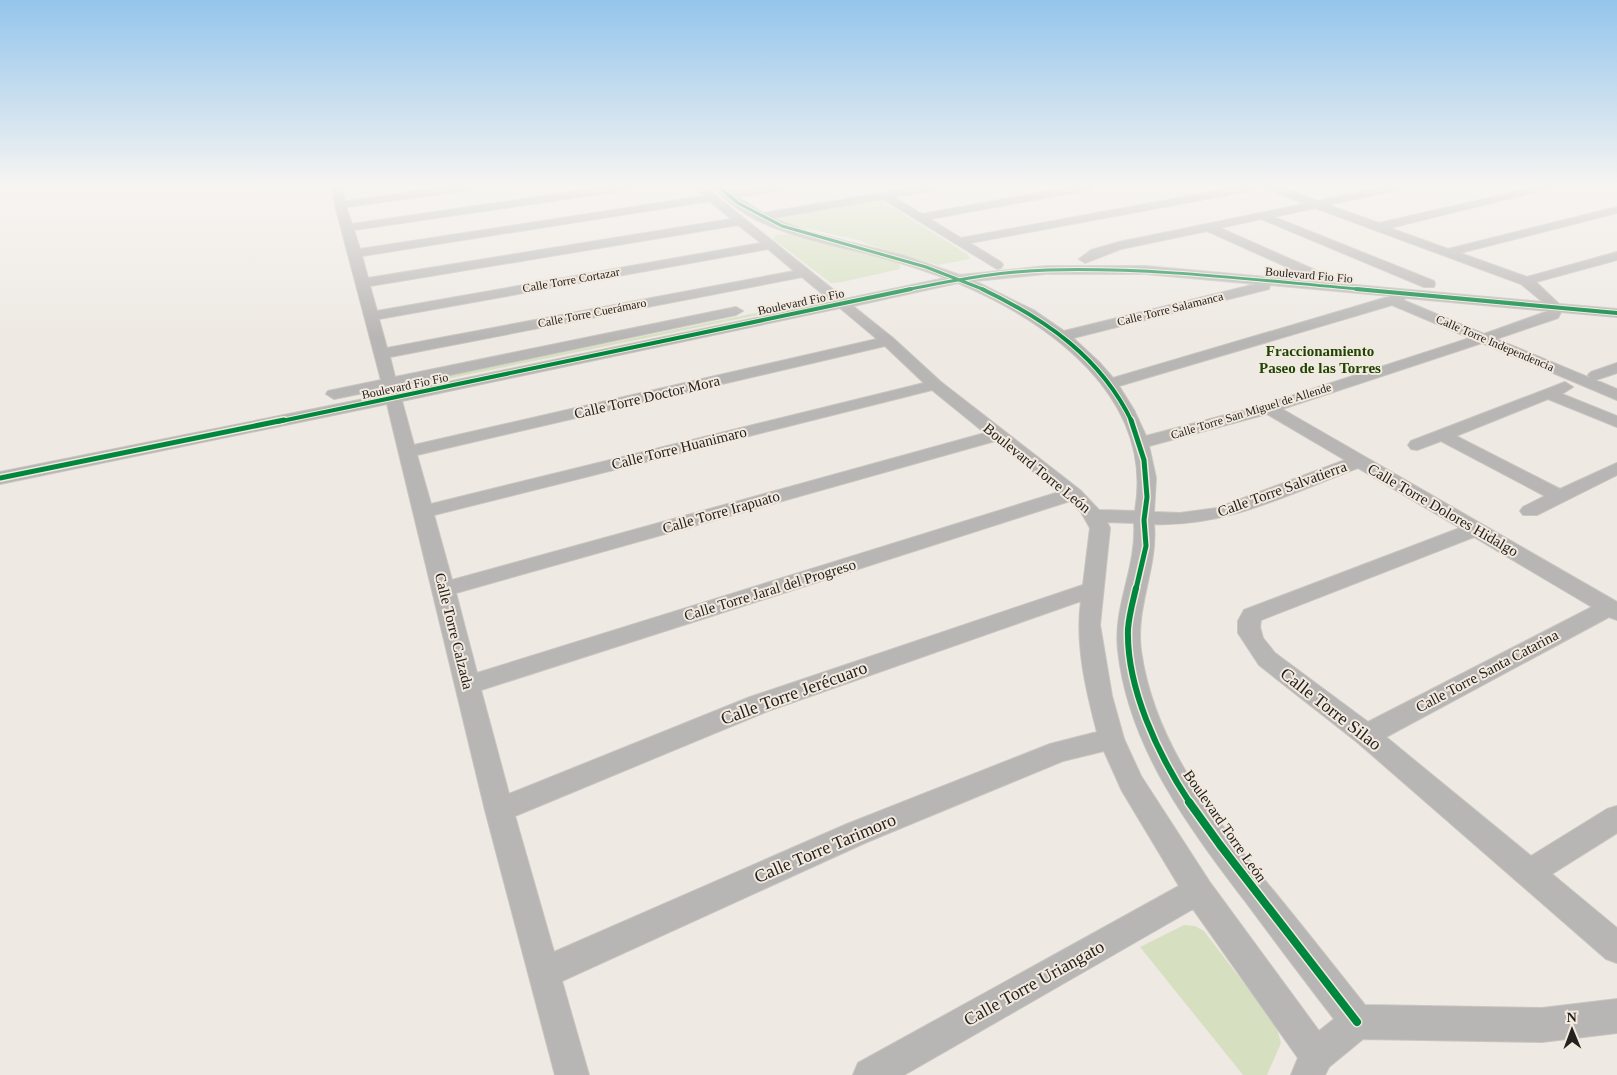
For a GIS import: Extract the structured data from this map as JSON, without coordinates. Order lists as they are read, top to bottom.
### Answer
{
  "streets": {
    "street": [
      "Boulevard Fio Fio",
      "Calle Torre Cortazar",
      "Calle Torre Salamanca",
      "Calle Torre Cuerámaro",
      "Calle Torre Independencia",
      "Calle Torre Doctor Mora",
      "Calle Torre San Miguel de Allende",
      "Calle Torre Huanimaro",
      "Boulevard Torre León",
      "Calle Torre Salvatierra",
      "Calle Torre Dolores Hidalgo",
      "Calle Torre Irapuato",
      "Calle Torre Jaral del Progreso",
      "Calle Torre Calzada",
      "Calle Torre Santa Catarina",
      "Calle Torre Jerécuaro",
      "Calle Torre Silao",
      "Calle Torre Tarimoro",
      "Calle Torre Uriangato"
    ]
  },
  "crossings": [
    ["Boulevard Fio Fio", "Calle Torre Salamanca"],
    ["Boulevard Fio Fio", "Calle Torre Independencia"],
    ["Boulevard Fio Fio", "Boulevard Torre León"],
    ["Boulevard Fio Fio", "Calle Torre Calzada"],
    ["Calle Torre Cortazar", "Calle Torre Calzada"],
    ["Calle Torre Salamanca", "Boulevard Torre León"],
    ["Calle Torre Cuerámaro", "Boulevard Torre León"],
    ["Calle Torre Cuerámaro", "Calle Torre Calzada"],
    ["Calle Torre Independencia", "Calle Torre San Miguel de Allende"],
    ["Calle Torre Doctor Mora", "Boulevard Torre León"],
    ["Calle Torre Doctor Mora", "Calle Torre Calzada"],
    ["Calle Torre San Miguel de Allende", "Boulevard Torre León"],
    ["Calle Torre San Miguel de Allende", "Calle Torre Dolores Hidalgo"],
    ["Calle Torre Huanimaro", "Boulevard Torre León"],
    ["Calle Torre Huanimaro", "Calle Torre Calzada"],
    ["Boulevard Torre León", "Calle Torre Salvatierra"],
    ["Boulevard Torre León", "Calle Torre Irapuato"],
    ["Boulevard Torre León", "Calle Torre Jaral del Progreso"],
    ["Boulevard Torre León", "Calle Torre Jerécuaro"],
    ["Boulevard Torre León", "Calle Torre Tarimoro"],
    ["Boulevard Torre León", "Calle Torre Uriangato"],
    ["Calle Torre Salvatierra", "Calle Torre Dolores Hidalgo"],
    ["Calle Torre Dolores Hidalgo", "Calle Torre Santa Catarina"],
    ["Calle Torre Dolores Hidalgo", "Calle Torre Silao"],
    ["Calle Torre Irapuato", "Calle Torre Calzada"],
    ["Calle Torre Jaral del Progreso", "Calle Torre Calzada"],
    ["Calle Torre Calzada", "Calle Torre Jerécuaro"],
    ["Calle Torre Calzada", "Calle Torre Tarimoro"],
    ["Calle Torre Santa Catarina", "Calle Torre Silao"]
  ],
  "districts": ["Fraccionamiento Paseo de las Torres"],
  "north": "top"
}
